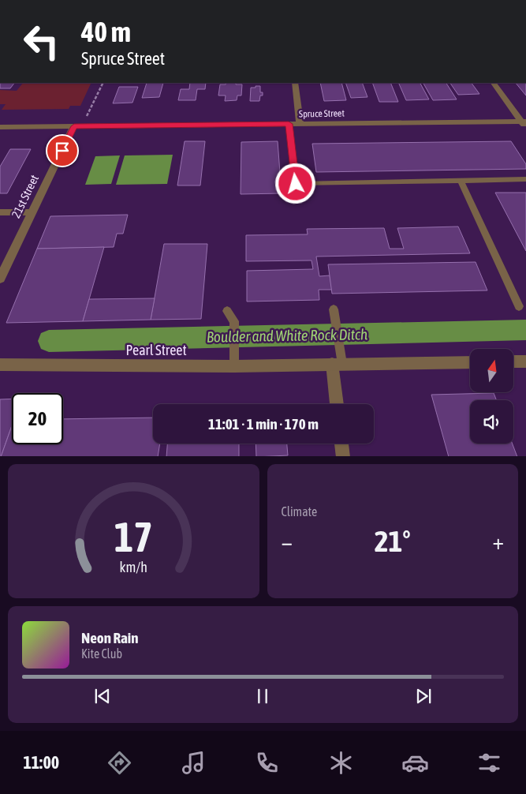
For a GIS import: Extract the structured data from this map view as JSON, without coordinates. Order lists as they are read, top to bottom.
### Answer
{
  "streets": {
    "street": ["Spruce Street", "21st Street", "Pearl Street"]
  },
  "crossings": [
    ["Spruce Street", "21st Street"]
  ],
  "water": ["Boulder and White Rock Ditch"],
  "north": "top",
  "page": {
    "turn": ["40 m", "Spruce Street"],
    "limit": "20",
    "trip": "11:01 · 1 min · 170 m",
    "tile": "Climate",
    "heat": ["−", "21°", "+"],
    "song": ["Neon Rain", "Kite Club"],
    "tabs": "11:00",
    "gauge": ["17", "km/h"]
  }
}
